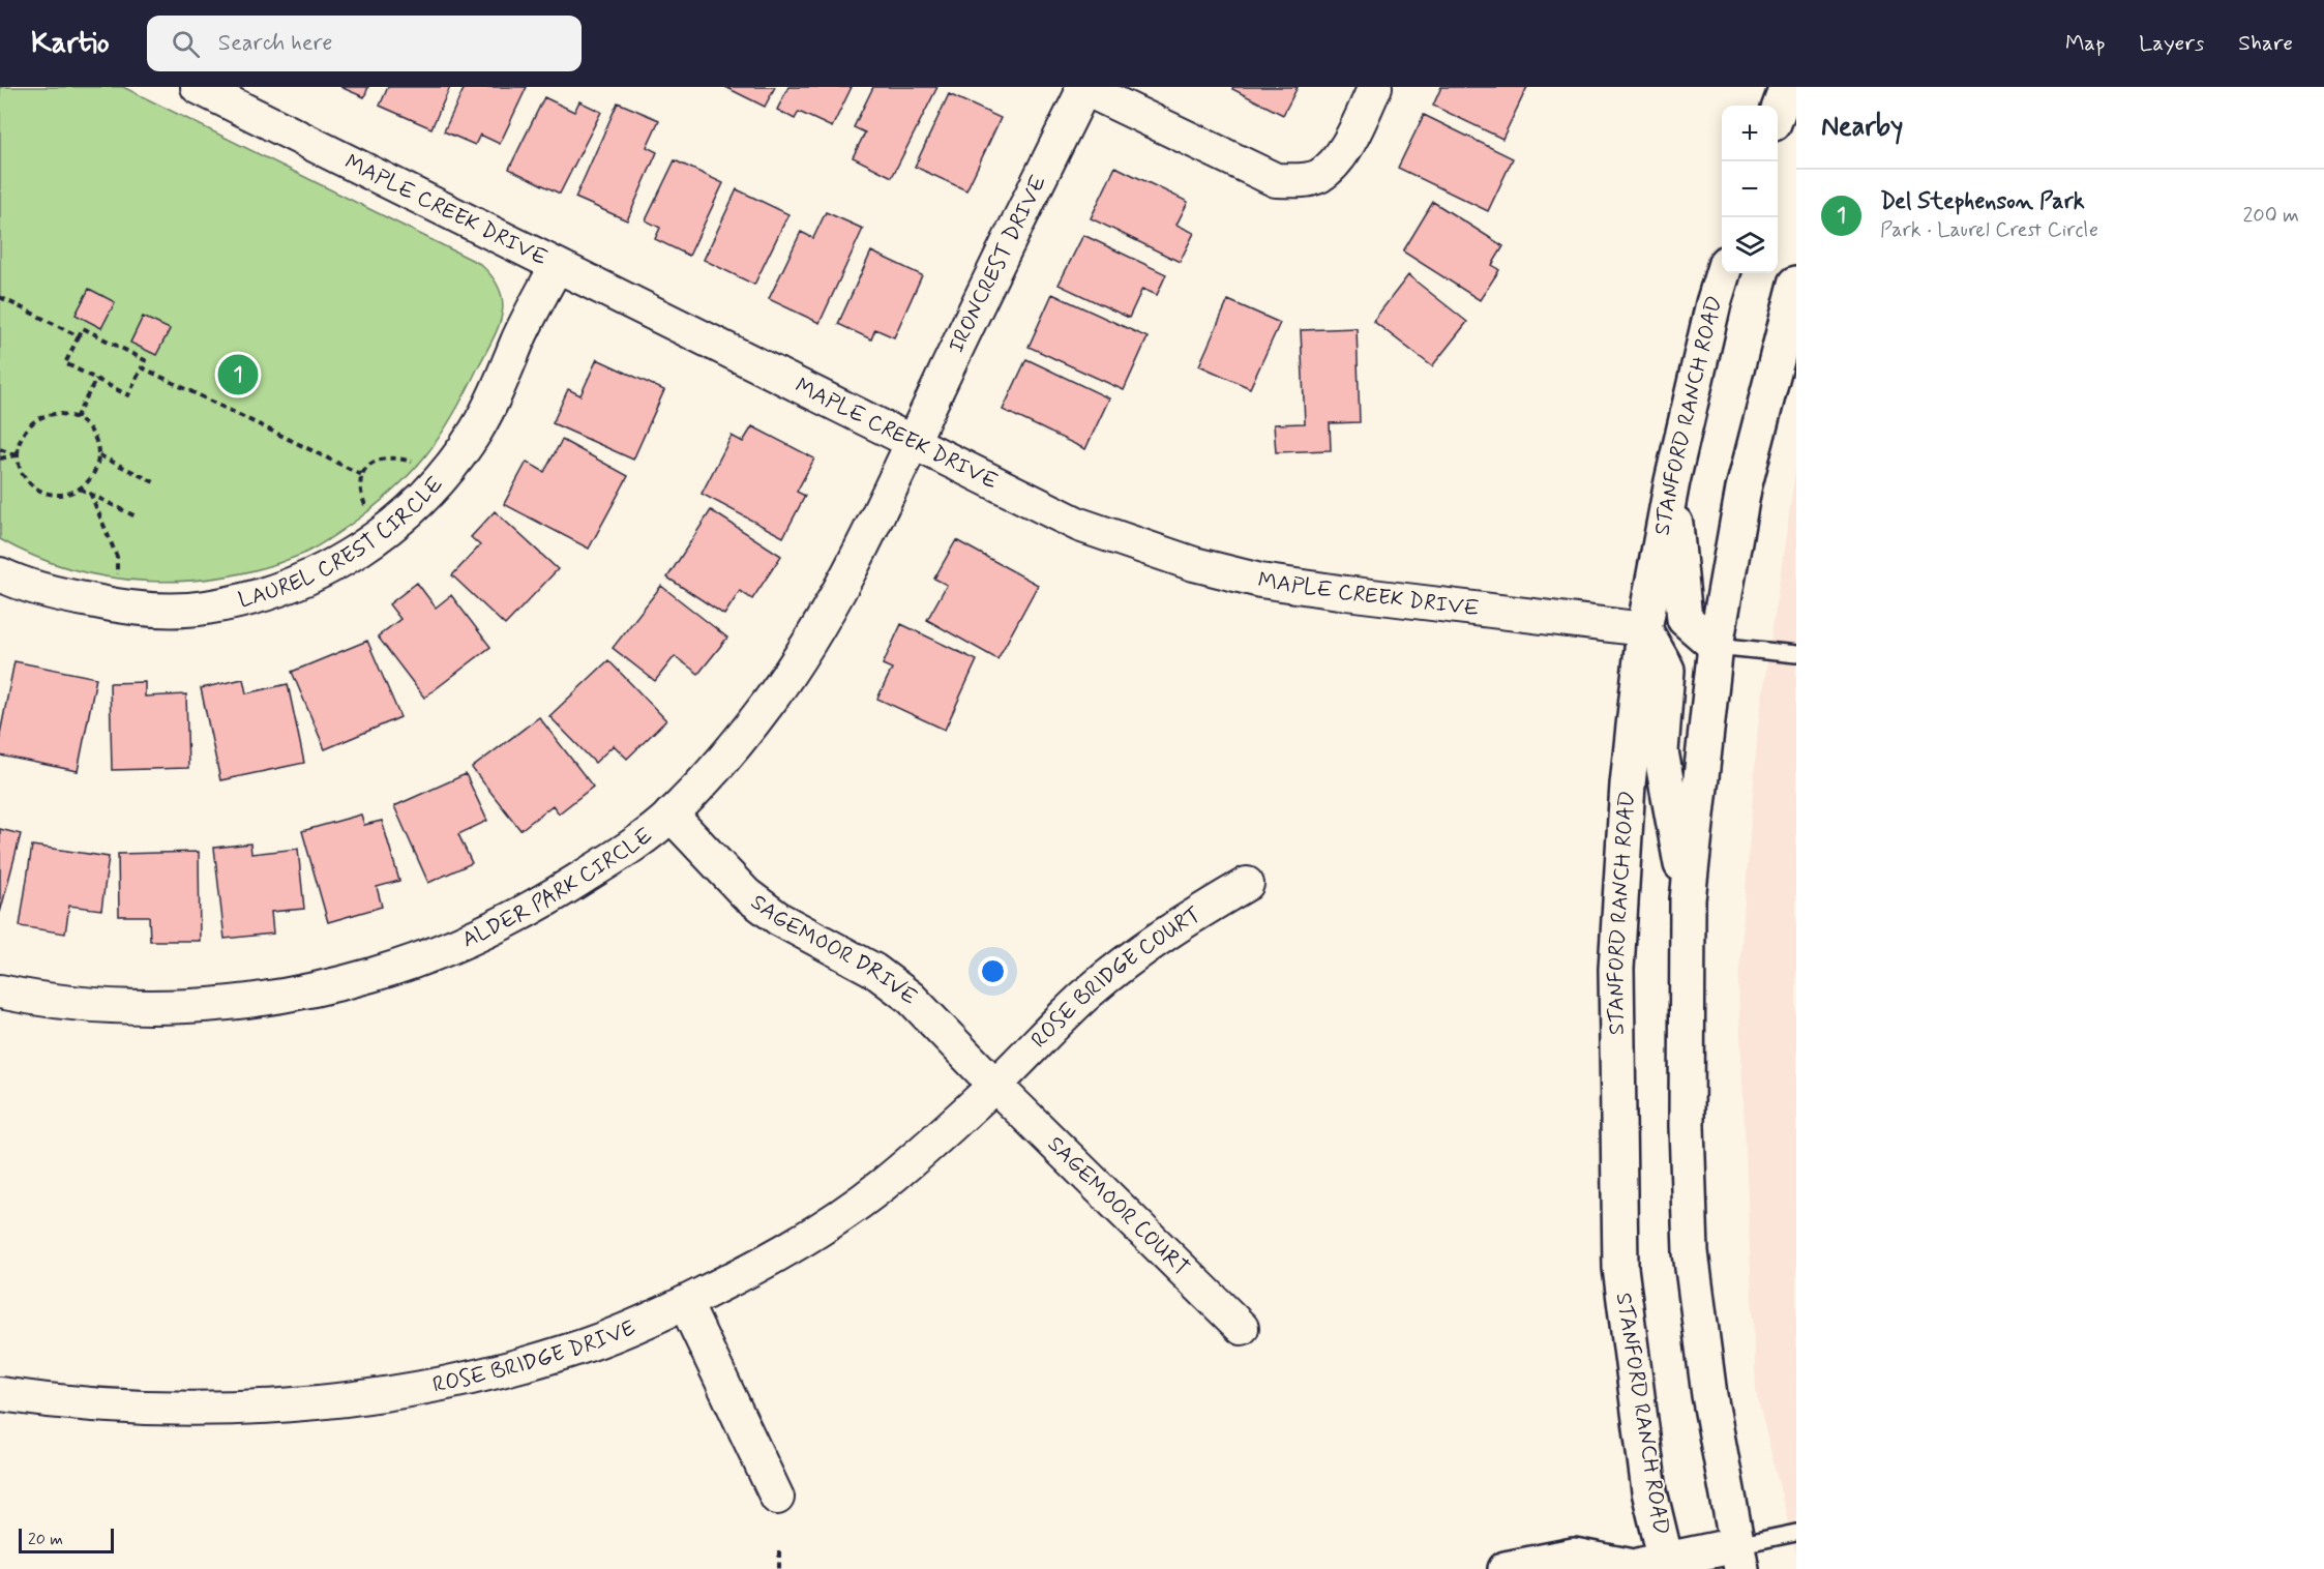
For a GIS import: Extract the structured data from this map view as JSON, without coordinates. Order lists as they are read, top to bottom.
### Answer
{
  "streets": {
    "main road": ["STANFORD RANCH ROAD"],
    "street": [
      "MAPLE CREEK DRIVE",
      "IRONCREST DRIVE",
      "LAUREL CREST CIRCLE",
      "ALDER PARK CIRCLE",
      "SAGEMOOR DRIVE",
      "ROSE BRIDGE COURT",
      "SAGEMOOR COURT",
      "ROSE BRIDGE DRIVE"
    ]
  },
  "crossings": [
    ["MAPLE CREEK DRIVE", "IRONCREST DRIVE"],
    ["MAPLE CREEK DRIVE", "STANFORD RANCH ROAD"],
    ["MAPLE CREEK DRIVE", "LAUREL CREST CIRCLE"],
    ["MAPLE CREEK DRIVE", "ALDER PARK CIRCLE"],
    ["IRONCREST DRIVE", "ALDER PARK CIRCLE"],
    ["ALDER PARK CIRCLE", "SAGEMOOR DRIVE"],
    ["SAGEMOOR DRIVE", "ROSE BRIDGE COURT"],
    ["SAGEMOOR DRIVE", "SAGEMOOR COURT"],
    ["SAGEMOOR DRIVE", "ROSE BRIDGE DRIVE"],
    ["ROSE BRIDGE COURT", "SAGEMOOR COURT"],
    ["ROSE BRIDGE COURT", "ROSE BRIDGE DRIVE"],
    ["SAGEMOOR COURT", "ROSE BRIDGE DRIVE"]
  ],
  "scale_bar": "20 m",
  "page": {
    "header": "Kartio",
    "search": "Search here",
    "nav": ["Map", "Layers", "Share"],
    "heading": "Nearby",
    "map_buttons": ["+", "−"],
    "list": [
      {
        "mark": "1",
        "name": "Del Stephenson Park",
        "note": "Park · Laurel Crest Circle",
        "value": "200 m"
      }
    ],
    "pins": "1",
    "scale": "20 m"
  }
}
